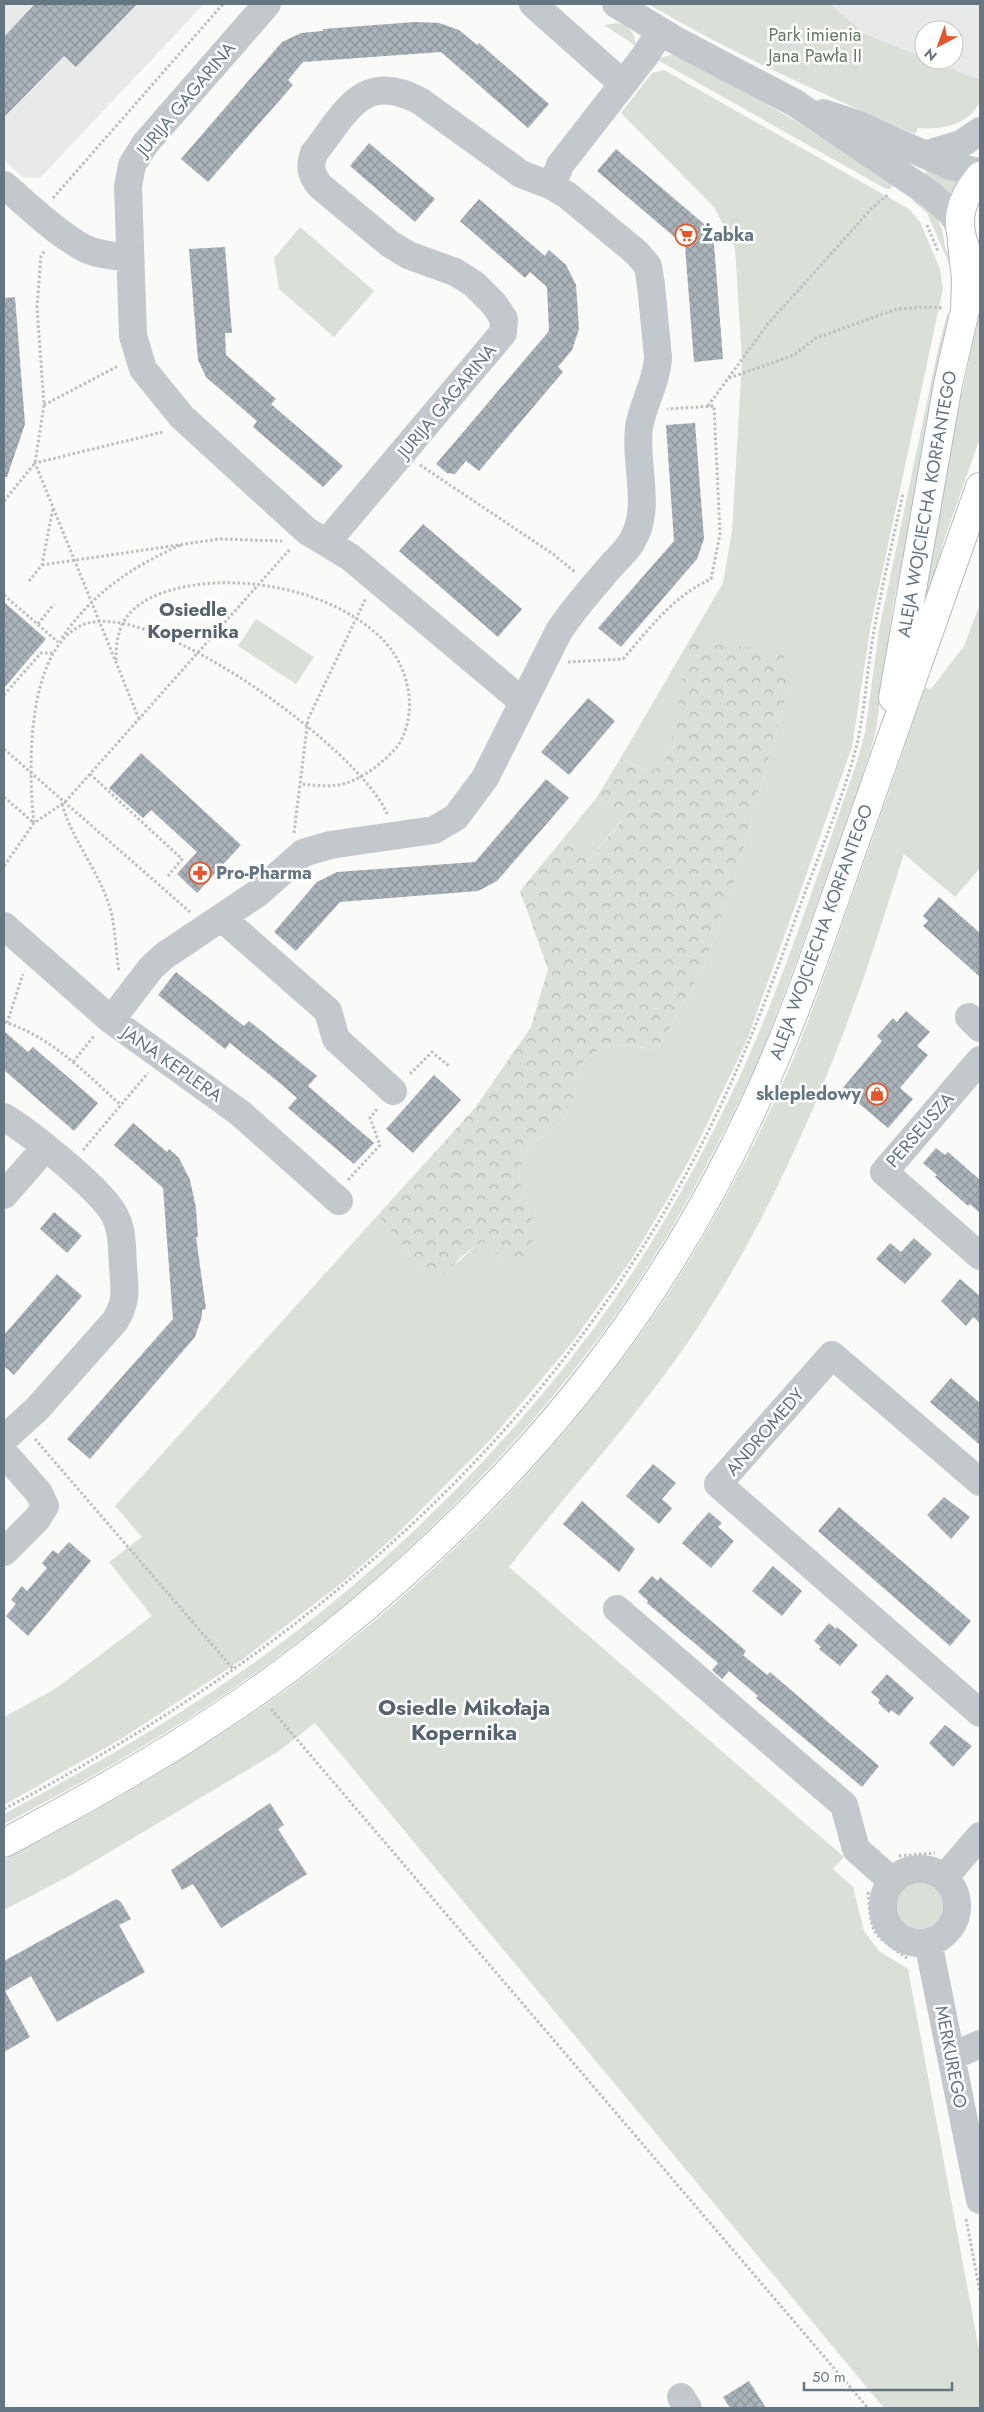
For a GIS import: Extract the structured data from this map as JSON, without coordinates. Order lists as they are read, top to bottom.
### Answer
{
  "streets": {
    "main road": ["ALEJA WOJCIECHA KORFANTEGO"],
    "street": [
      "JURIJA GAGARINA",
      "JANA KEPLERA",
      "PERSEUSZA",
      "ANDROMEDY",
      "MERKUREGO"
    ]
  },
  "crossings": [
    ["JURIJA GAGARINA", "JANA KEPLERA"]
  ],
  "districts": ["Osiedle Kopernika", "Osiedle Mikołaja Kopernika"],
  "parks": ["Park imienia Jana Pawła II"],
  "places": {
    "supermarket": ["Żabka"],
    "pharmacy": ["Pro-Pharma"],
    "shop": ["sklepledowy"]
  },
  "scale_bar": "50 m",
  "north": "bottom left"
}
